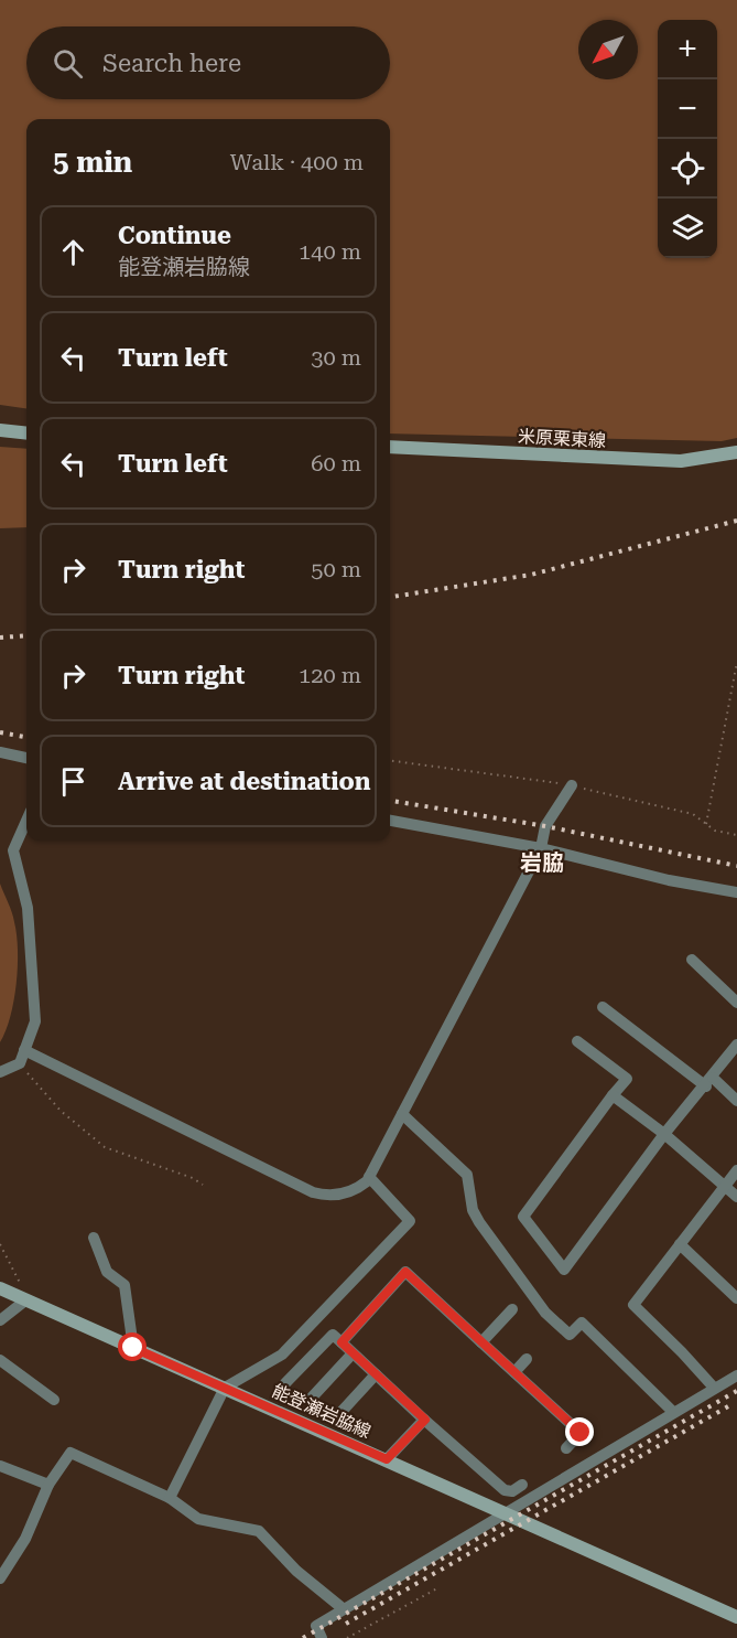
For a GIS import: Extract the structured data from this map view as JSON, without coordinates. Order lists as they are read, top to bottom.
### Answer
{
  "streets": {
    "main road": ["米原栗東線", "能登瀬岩脇線"]
  },
  "districts": ["岩脇"],
  "north": "bottom left",
  "page": {
    "map_buttons": ["+", "−"],
    "search": "Search here",
    "heading": ["5 min", "Walk · 400 m"],
    "list": [
      ["Continue", "能登瀬岩脇線", "140 m"],
      ["Turn left", "30 m"],
      ["Turn left", "60 m"],
      ["Turn right", "50 m"],
      ["Turn right", "120 m"],
      "Arrive at destination"
    ]
  }
}
